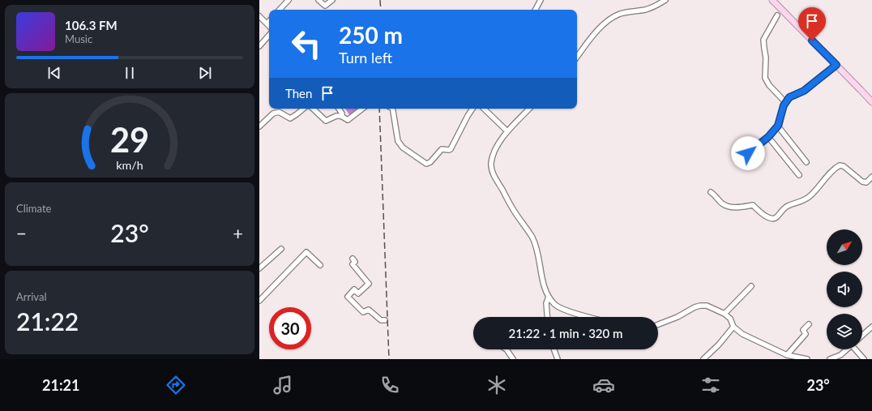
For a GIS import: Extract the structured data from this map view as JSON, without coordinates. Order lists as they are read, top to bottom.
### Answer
{
  "north": "top right",
  "page": {
    "turn": ["250 m", "Turn left"],
    "song": ["106.3 FM", "Music"],
    "then": "Then",
    "tile": [
      "Climate",
      ["Arrival", "21:22"]
    ],
    "heat": ["−", "23°", "+"],
    "limit": "30",
    "trip": "21:22 · 1 min · 320 m",
    "tabs": ["21:21", "23°"],
    "gauge": ["29", "km/h"]
  }
}
